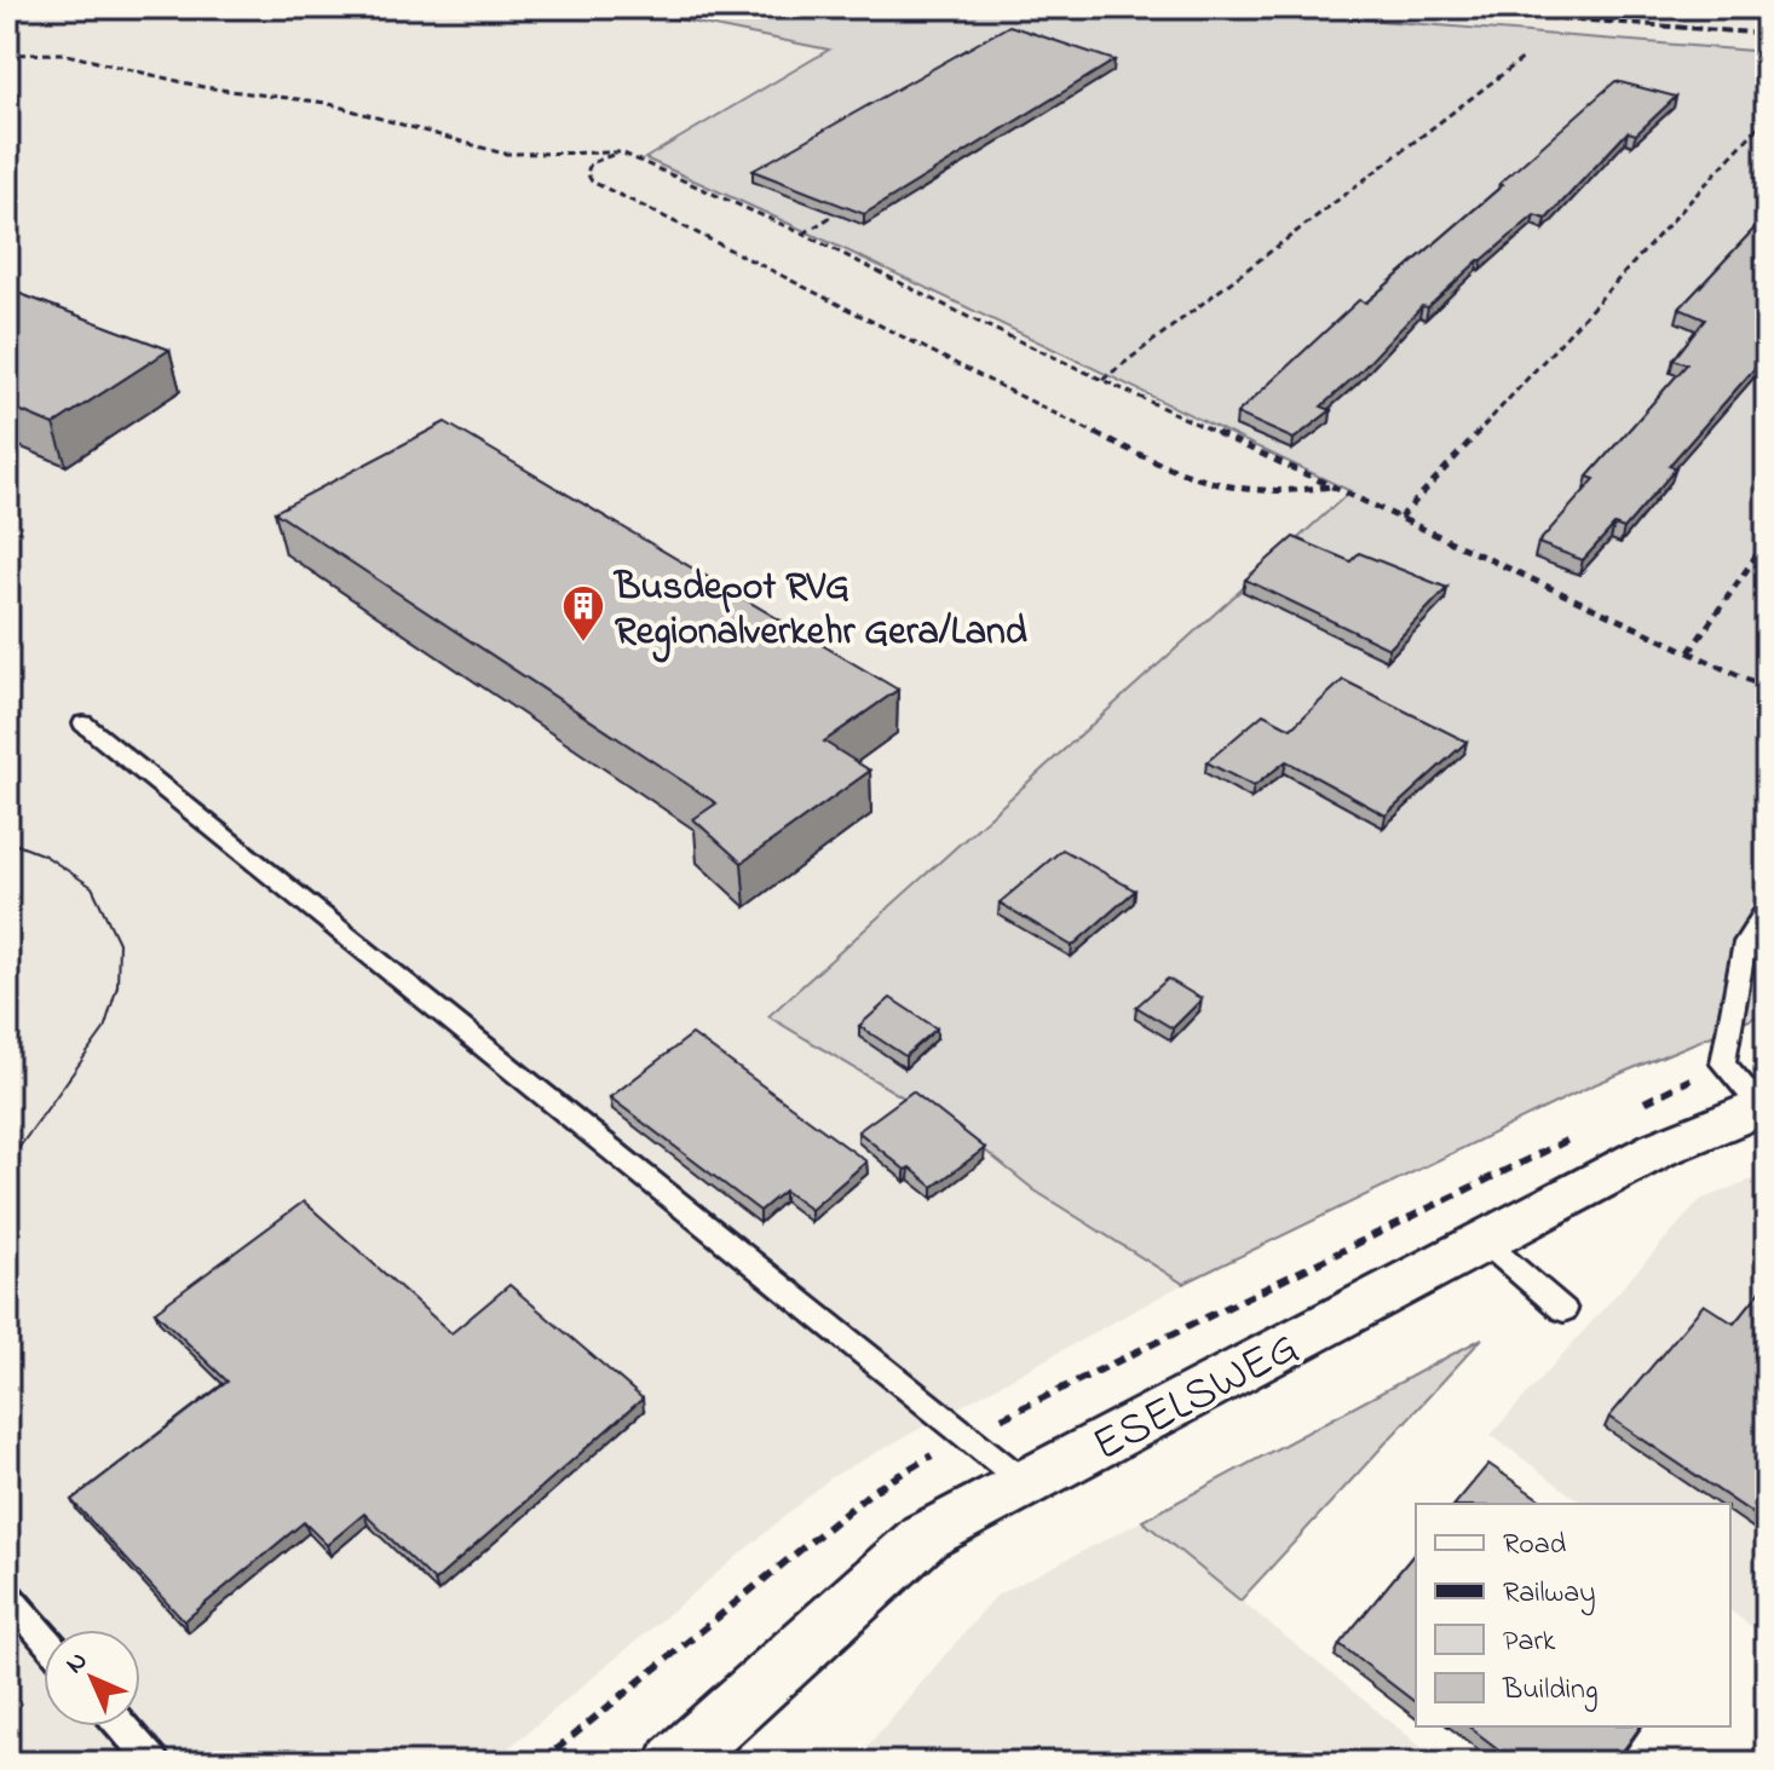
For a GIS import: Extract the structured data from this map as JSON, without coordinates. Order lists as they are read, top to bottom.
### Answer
{
  "streets": {
    "street": ["ESELSWEG"]
  },
  "places": {
    "building": ["Busdepot RVG Regionalverkehr Gera/Land"]
  },
  "legend": [
    "Road",
    "Railway",
    "Park",
    "Building"
  ],
  "north": "top left"
}
